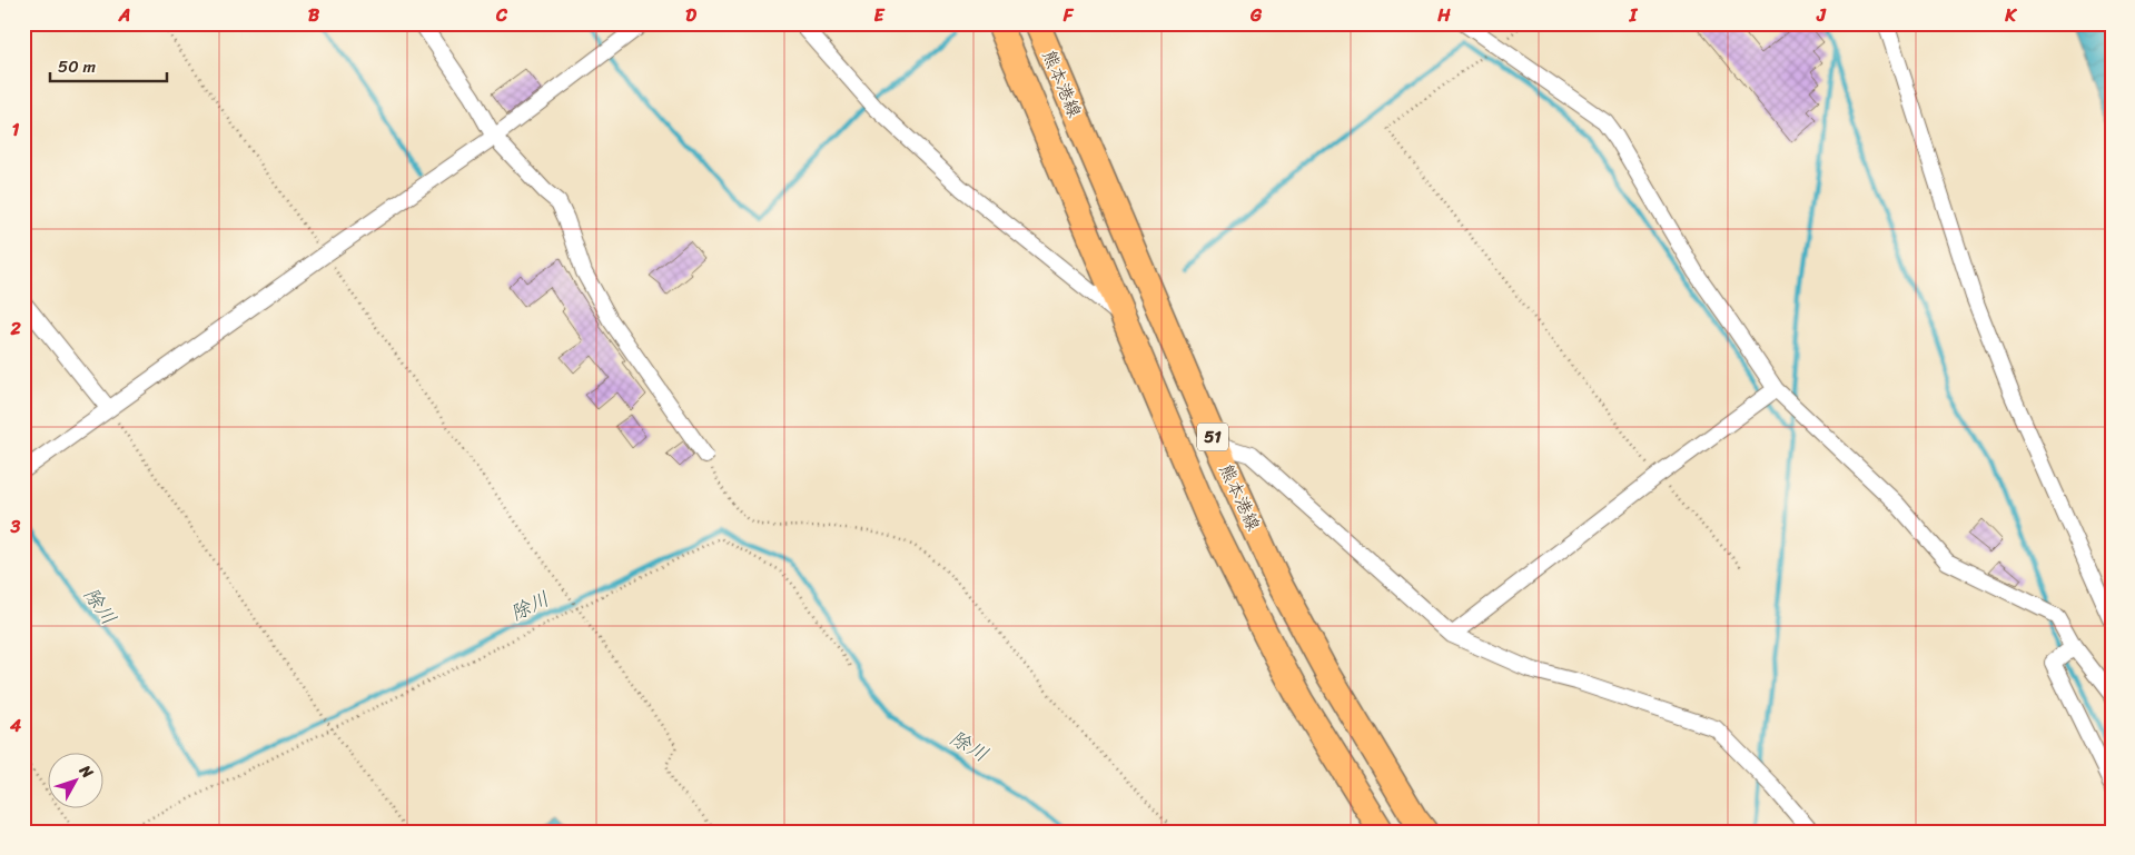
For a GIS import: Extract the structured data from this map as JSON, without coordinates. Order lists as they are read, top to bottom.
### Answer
{
  "streets": {
    "main road": ["熊本港線", "51"]
  },
  "water": ["除川"],
  "scale_bar": "50 m",
  "north": "top right",
  "grid": {
    "columns": [
      "A",
      "B",
      "C",
      "D",
      "E",
      "F",
      "G",
      "H",
      "I",
      "J",
      "K"
    ],
    "rows": [
      "1",
      "2",
      "3",
      "4"
    ]
  }
}
